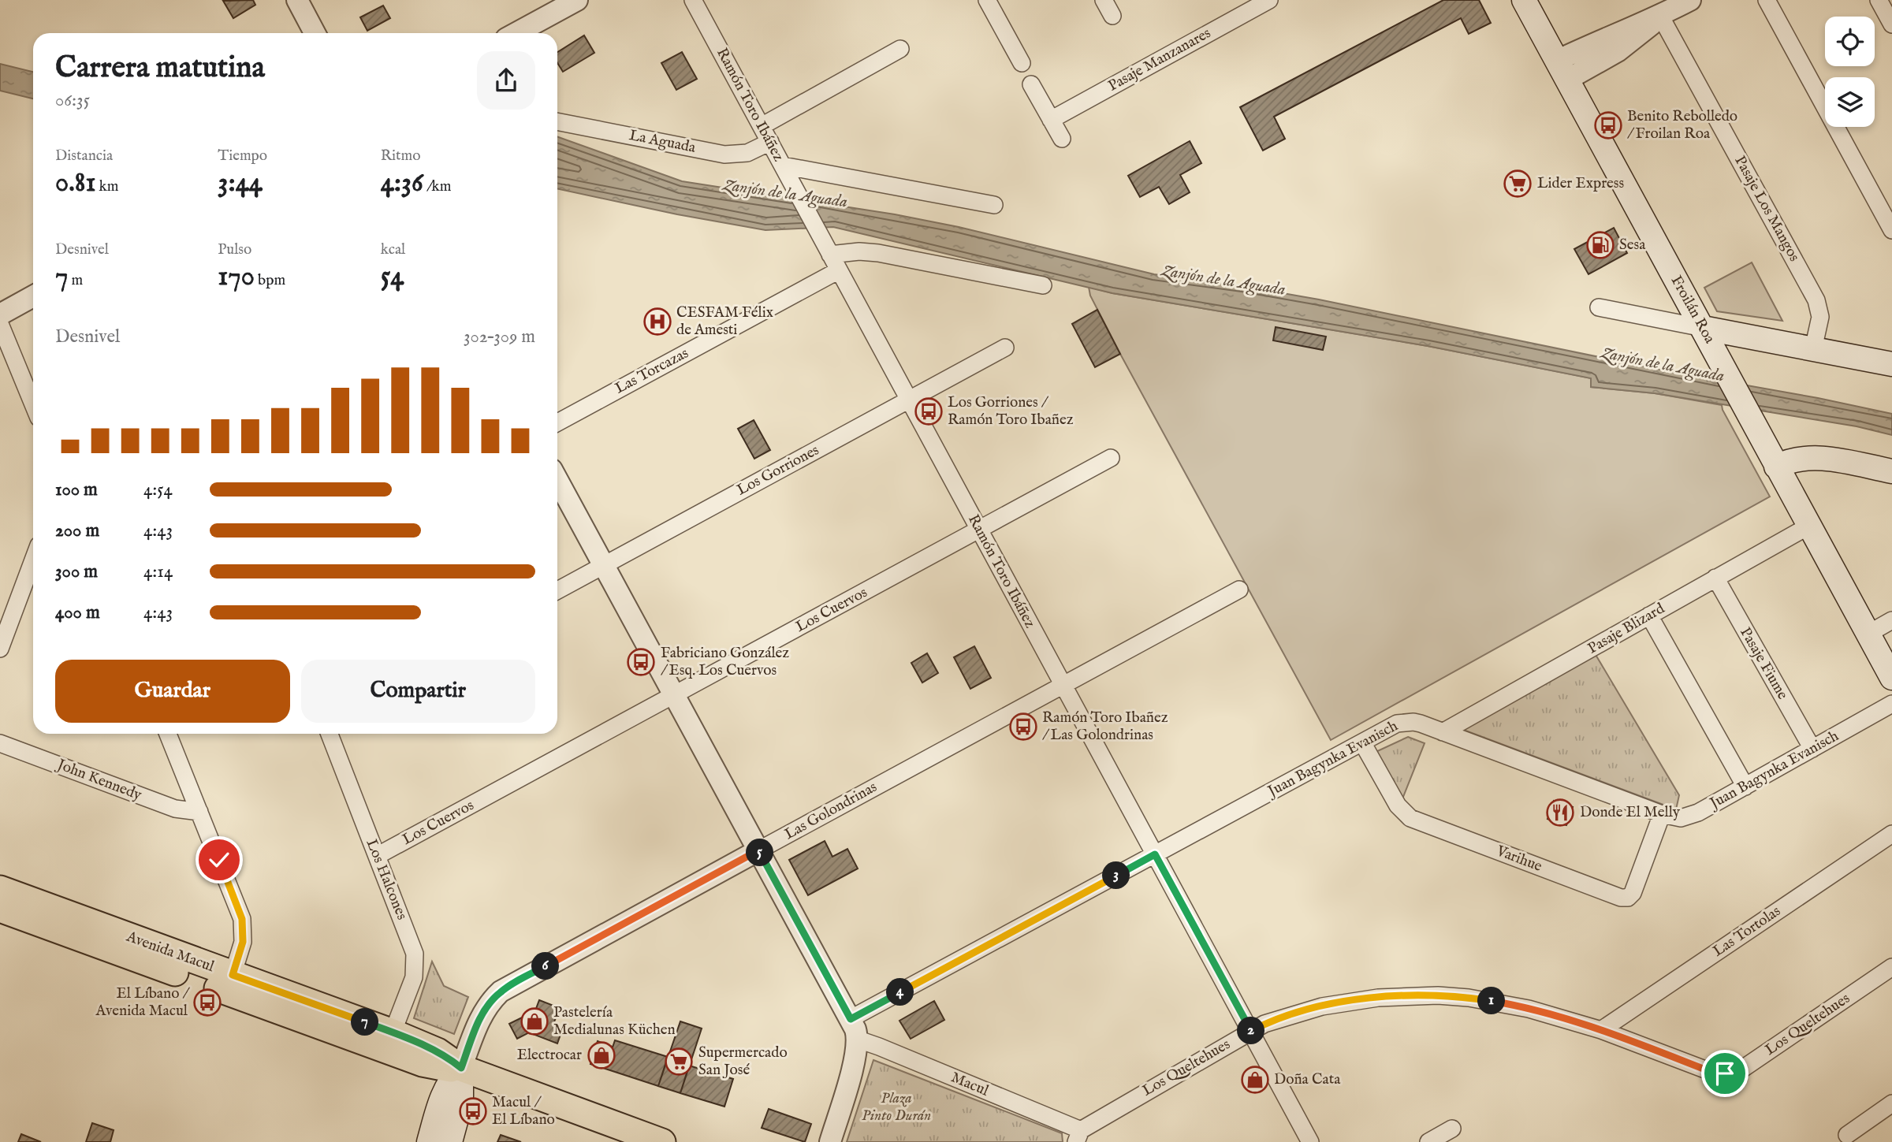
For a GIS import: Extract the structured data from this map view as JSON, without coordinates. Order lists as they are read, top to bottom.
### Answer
{
  "streets": {
    "main road": ["Froilán Roa", "Avenida Macul"],
    "street": [
      "Pasaje Manzanares",
      "Ramón Toro Ibáñez",
      "La Aguada",
      "Pasaje Los Mangos",
      "Las Torcazas",
      "Los Gorriones",
      "Los Cuervos",
      "Pasaje Blizard",
      "Pasaje Fiume",
      "Juan Bagynka Evanisch",
      "John Kennedy",
      "Las Golondrinas",
      "Varihue",
      "Los Halcones",
      "Las Tortolas",
      "Los Queltehues",
      "Macul"
    ]
  },
  "crossings": [
    ["Ramón Toro Ibáñez", "La Aguada"],
    ["Ramón Toro Ibáñez", "Las Torcazas"],
    ["Ramón Toro Ibáñez", "Los Gorriones"],
    ["Ramón Toro Ibáñez", "Los Cuervos"],
    ["Ramón Toro Ibáñez", "Juan Bagynka Evanisch"],
    ["Ramón Toro Ibáñez", "Las Golondrinas"],
    ["Ramón Toro Ibáñez", "Los Queltehues"],
    ["Froilán Roa", "Pasaje Blizard"],
    ["Los Cuervos", "Los Halcones"],
    ["Pasaje Blizard", "Pasaje Fiume"],
    ["Pasaje Blizard", "Juan Bagynka Evanisch"],
    ["Pasaje Fiume", "Juan Bagynka Evanisch"],
    ["Juan Bagynka Evanisch", "Varihue"],
    ["Las Golondrinas", "Avenida Macul"],
    ["Los Halcones", "Avenida Macul"],
    ["Las Tortolas", "Los Queltehues"],
    ["Los Queltehues", "Macul"]
  ],
  "water": ["Zanjón de la Aguada"],
  "parks": ["Plaza Pinto Durán"],
  "places": {
    "bus stop": [
      "Benito Rebolledo / Froilan Roa",
      "Los Gorriones / Ramón Toro Ibañez",
      "Fabriciano González / Esq. Los Cuervos",
      "Ramón Toro Ibañez / Las Golondrinas",
      "El Líbano / Avenida Macul",
      "Macul / El Líbano"
    ],
    "supermarket": ["Lider Express", "Supermercado San José"],
    "fuel station": ["Sesa"],
    "hospital": ["CESFAM Félix de Amesti"],
    "restaurant": ["Donde El Melly"],
    "shop": ["Pastelería Medialunas Küchen", "Electrocar", "Doña Cata"]
  },
  "page": {
    "heading": ["Carrera matutina", "06:35"],
    "stats": [
      ["Distancia", "0.81 km"],
      ["Tiempo", "3:44"],
      ["Ritmo", "4:36 /km"],
      ["Desnivel", "7 m"],
      ["Pulso", "170 bpm"],
      ["kcal", "54"]
    ],
    "chart": ["Desnivel", "302–309 m"],
    "list": [
      {
        "name": "100 m",
        "note": "4:54"
      },
      {
        "name": "200 m",
        "note": "4:43"
      },
      {
        "name": "300 m",
        "note": "4:14"
      },
      {
        "name": "400 m",
        "note": "4:43"
      }
    ],
    "buttons": ["Guardar", "Compartir"],
    "pins": [
      "5",
      "3",
      "6",
      "4",
      "1",
      "7",
      "2"
    ]
  }
}
